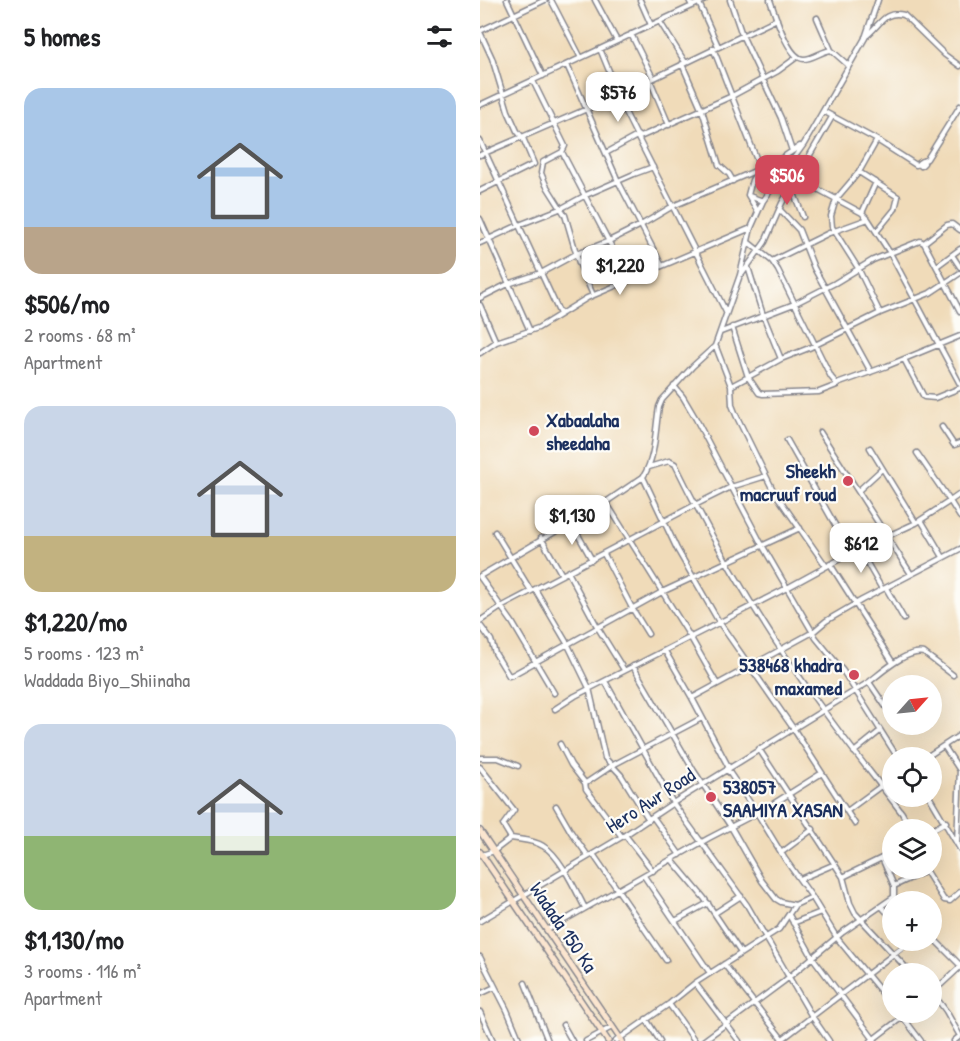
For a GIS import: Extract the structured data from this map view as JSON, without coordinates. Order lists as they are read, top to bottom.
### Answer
{
  "streets": {
    "street": ["Hero Awr Road", "Wadada 150 Ka"]
  },
  "crossings": [
    ["Hero Awr Road", "Wadada 150 Ka"]
  ],
  "places": [
    "Xabaalaha sheedaha",
    "Sheekh macruuf roud",
    "538468 khadra maxamed",
    "538057 SAAMIYA XASAN"
  ],
  "north": "top right",
  "page": {
    "heading": "5 homes",
    "list": [
      {
        "name": "$506/mo",
        "note": "2 rooms · 68 m² · Apartment"
      },
      {
        "name": "$1,220/mo",
        "note": "5 rooms · 123 m² · Waddada Biyo_Shiinaha"
      },
      {
        "name": "$1,130/mo",
        "note": "3 rooms · 116 m² · Apartment"
      }
    ],
    "price": [
      "$576",
      "$506",
      "$1,220",
      "$1,130",
      "$612"
    ],
    "map_buttons": ["+", "−"]
  }
}
